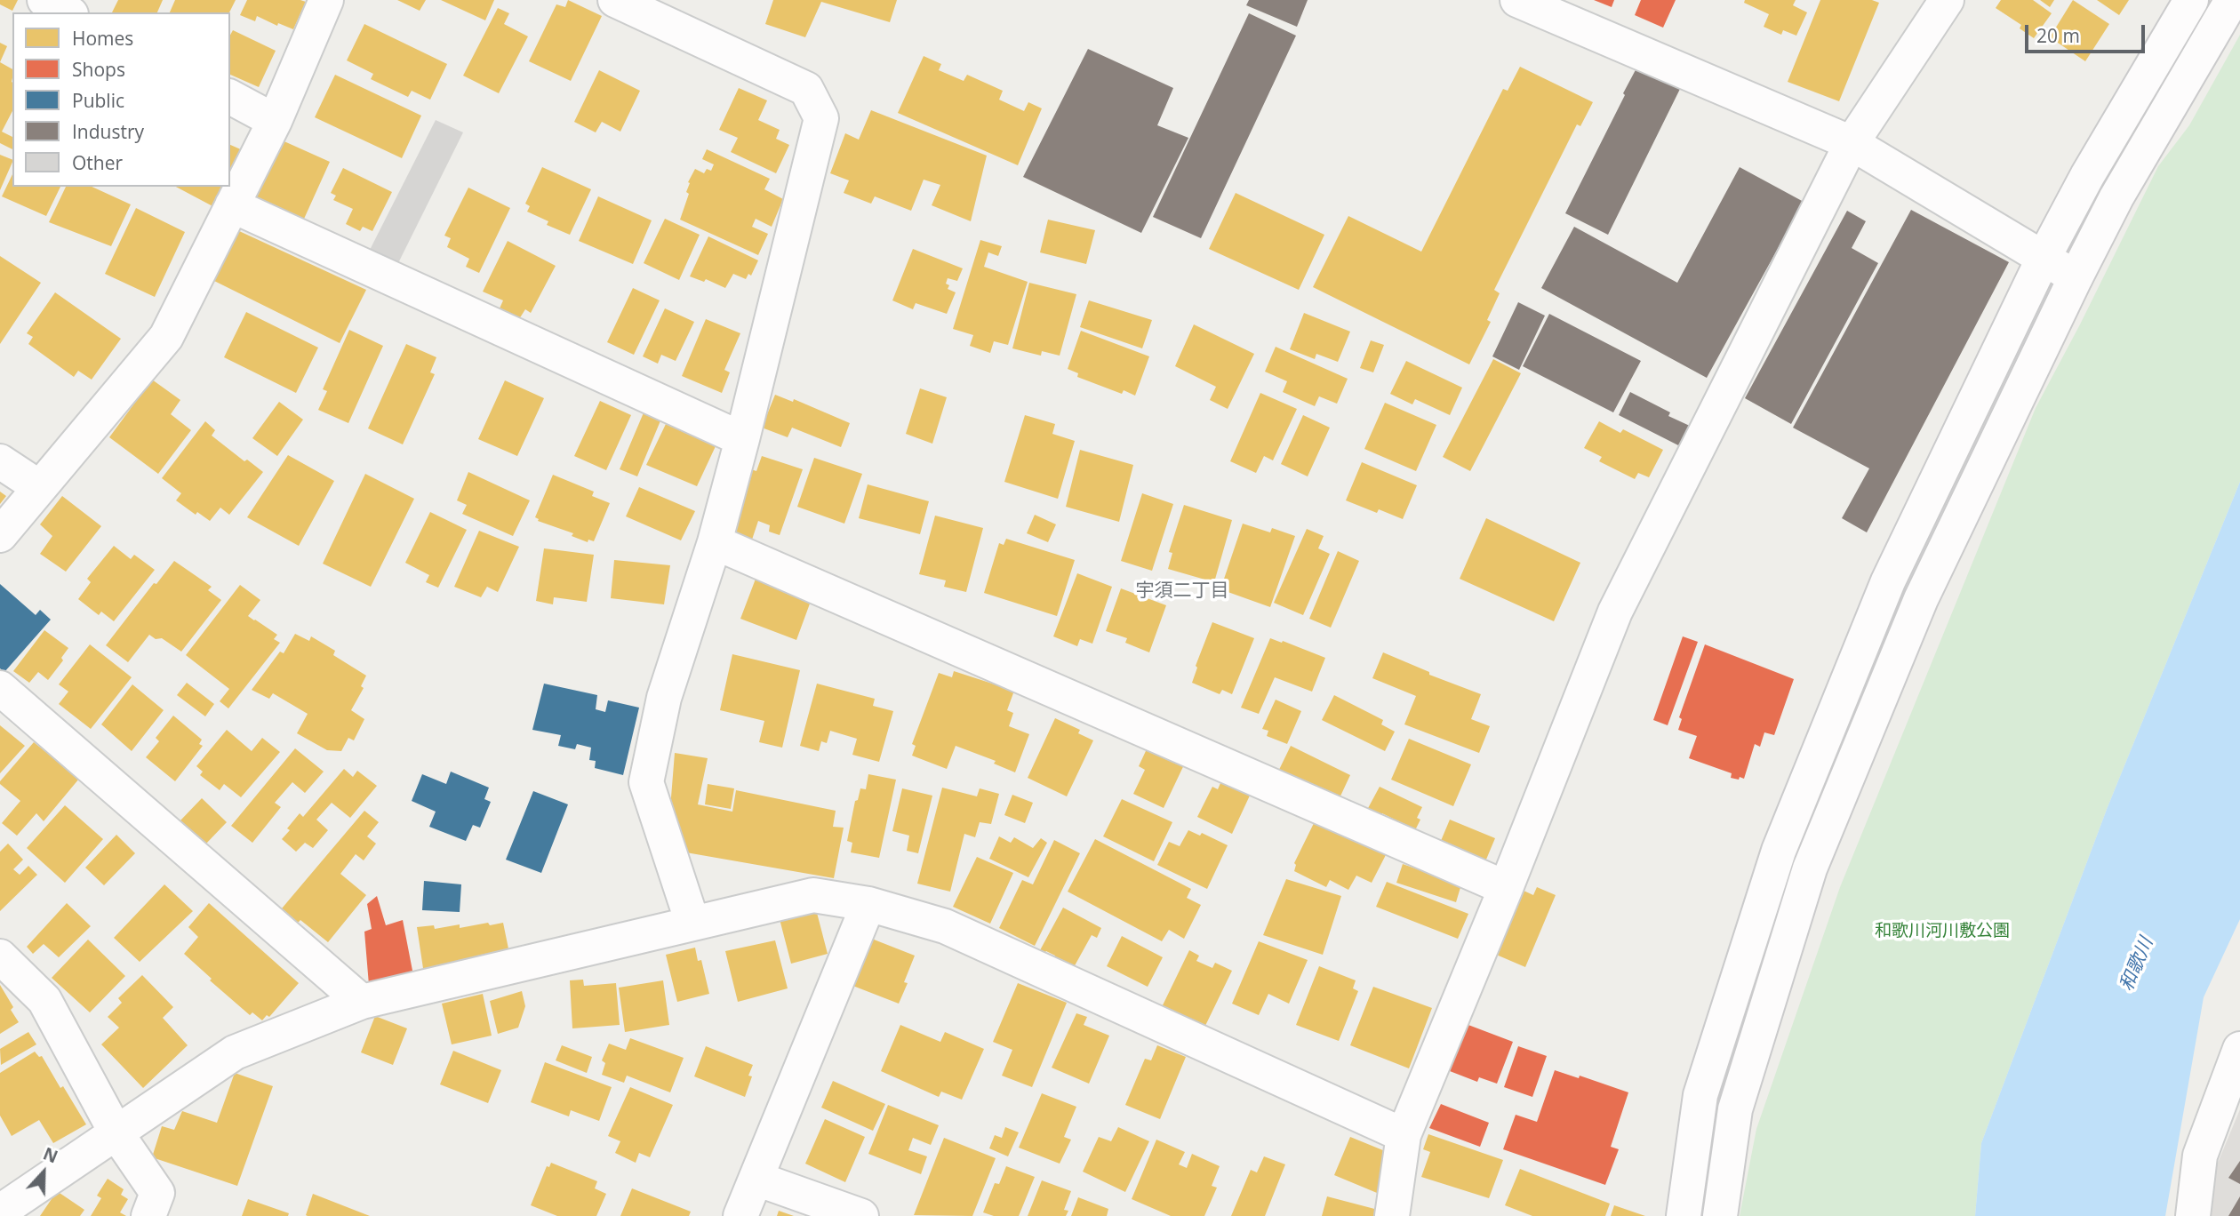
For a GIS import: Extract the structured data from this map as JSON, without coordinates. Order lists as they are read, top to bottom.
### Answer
{
  "districts": ["宇須二丁目"],
  "water": ["和歌川"],
  "parks": ["和歌川河川敷公園"],
  "legend": [
    "Homes",
    "Shops",
    "Public",
    "Industry",
    "Other"
  ],
  "scale_bar": "20 m",
  "north": "top"
}
